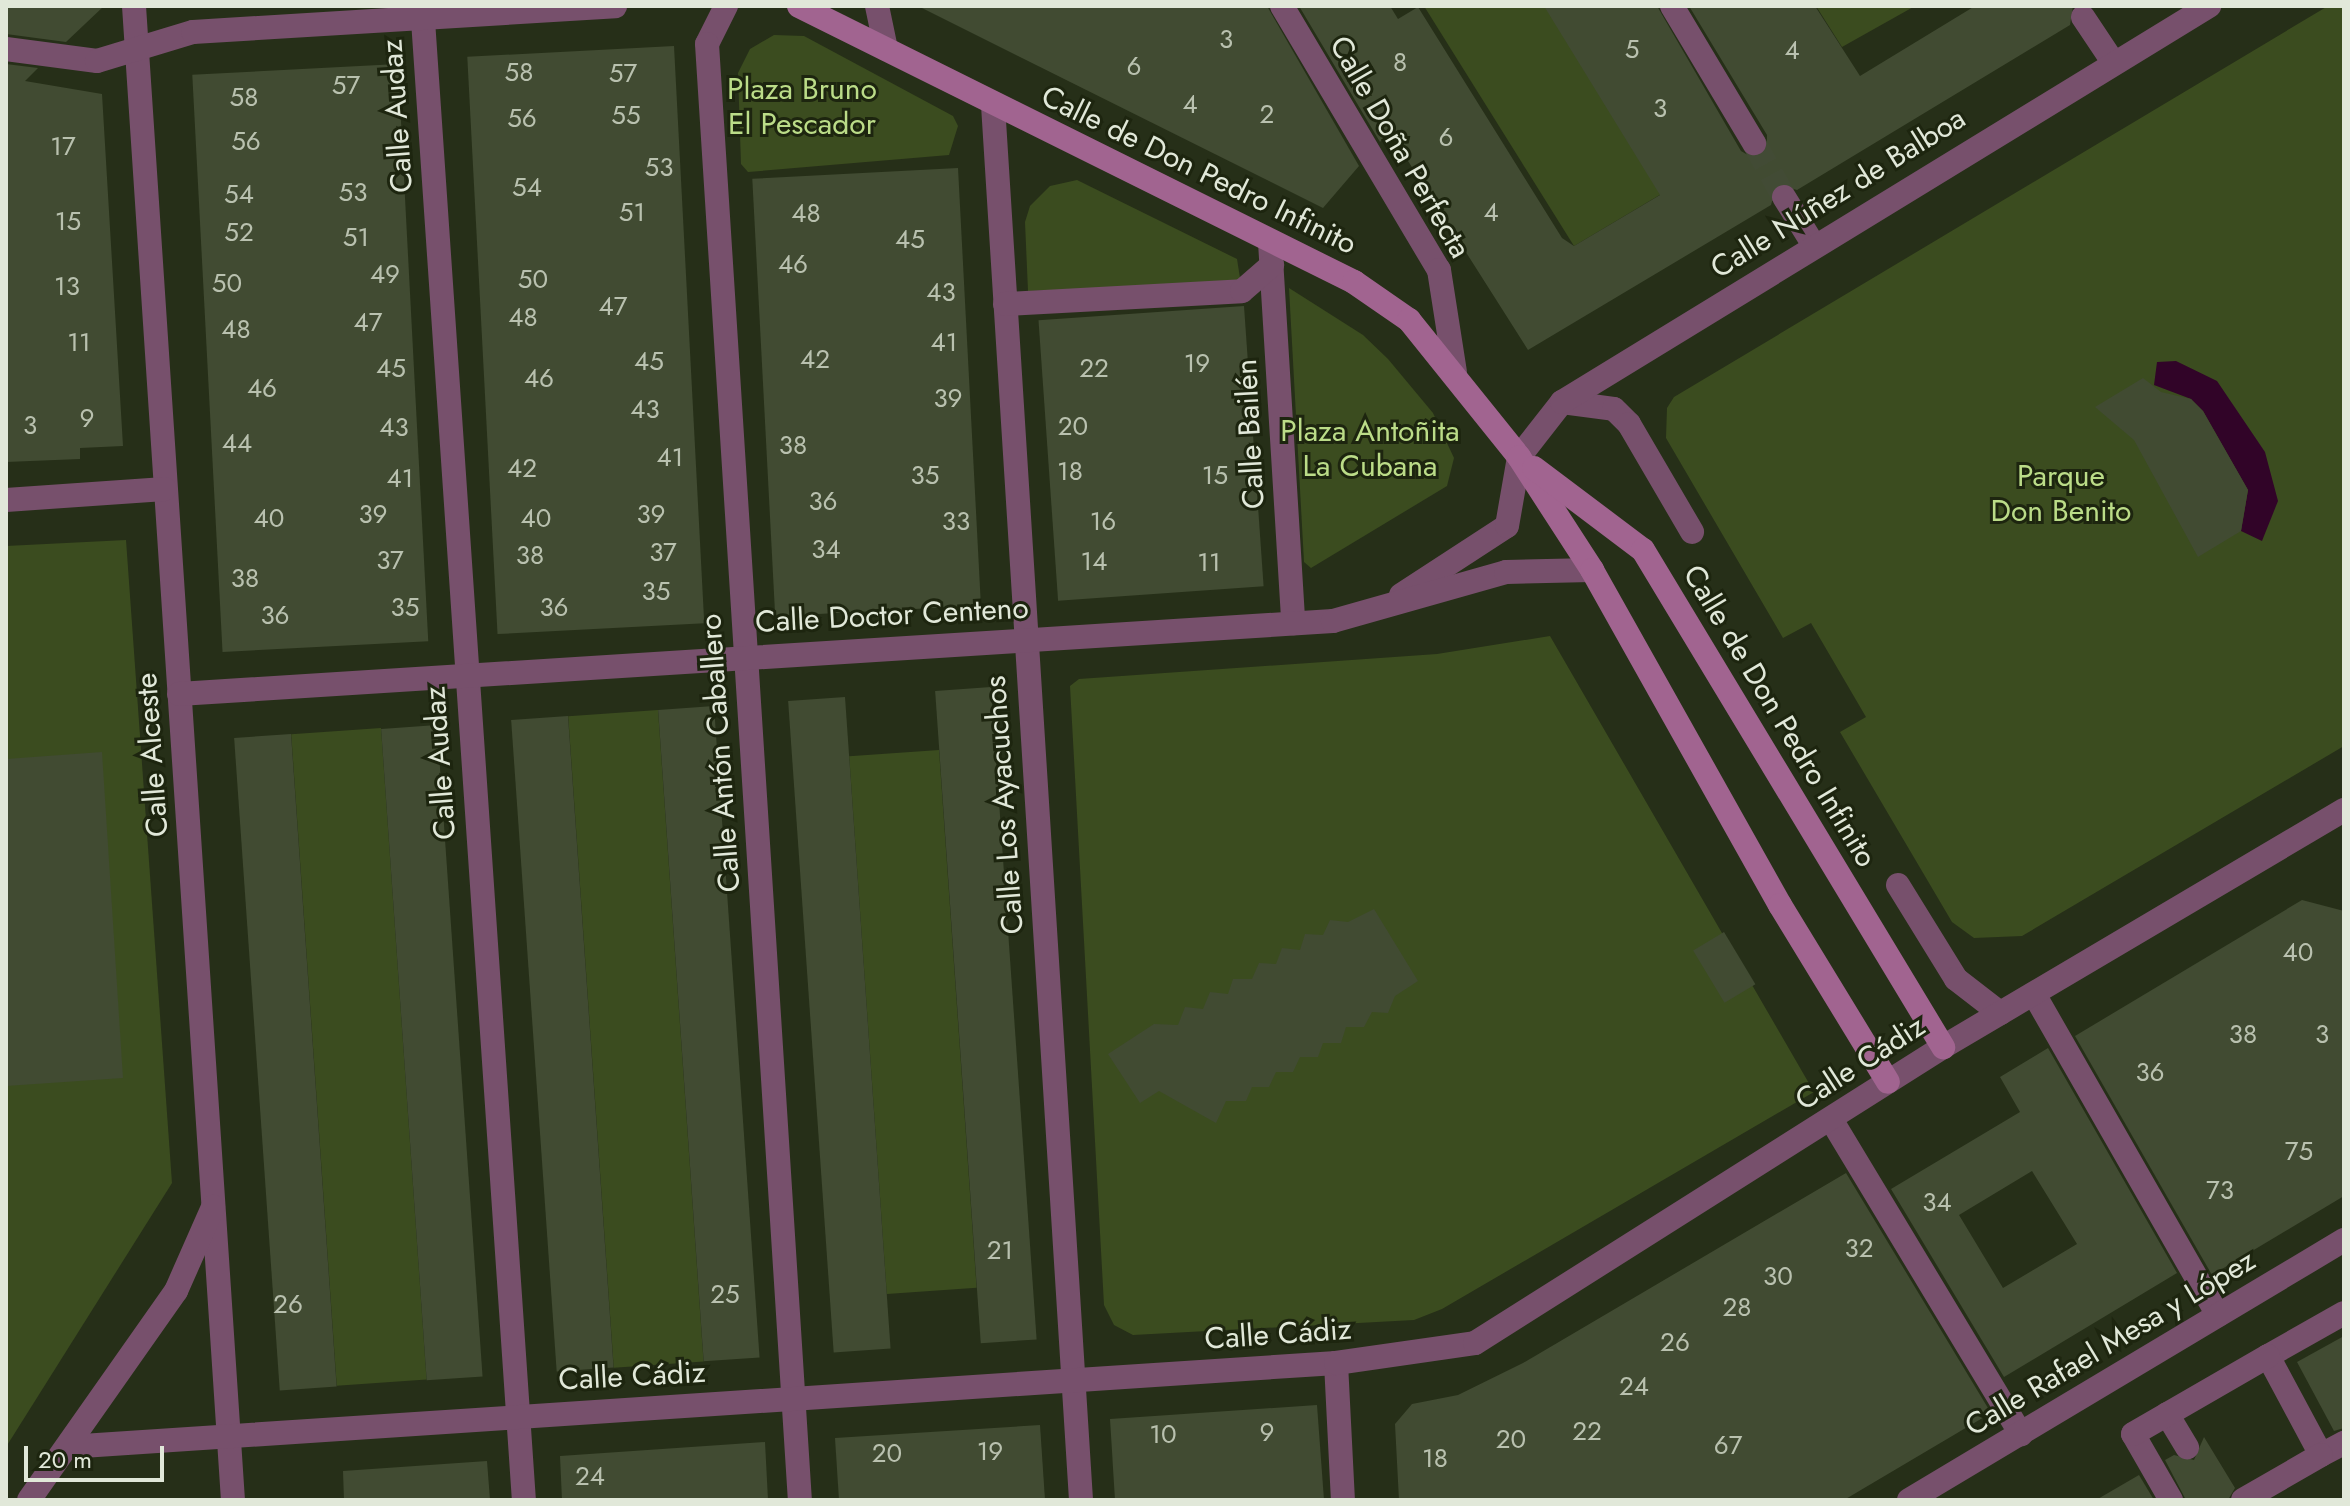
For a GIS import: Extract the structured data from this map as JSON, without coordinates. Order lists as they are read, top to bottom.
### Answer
{
  "streets": {
    "street": [
      "Calle Audaz",
      "Calle Doña Perfecta",
      "Calle de Don Pedro Infinito",
      "Calle Núñez de Balboa",
      "Calle Bailén",
      "Calle Doctor Centeno",
      "Calle Antón Caballero",
      "Calle Alceste",
      "Calle Los Ayacuchos",
      "Calle Cádiz",
      "Calle Rafael Mesa y López"
    ]
  },
  "crossings": [
    ["Calle Audaz", "Calle Doctor Centeno"],
    ["Calle Audaz", "Calle Cádiz"],
    ["Calle Doña Perfecta", "Calle de Don Pedro Infinito"],
    ["Calle de Don Pedro Infinito", "Calle Núñez de Balboa"],
    ["Calle de Don Pedro Infinito", "Calle Bailén"],
    ["Calle de Don Pedro Infinito", "Calle Doctor Centeno"],
    ["Calle de Don Pedro Infinito", "Calle Los Ayacuchos"],
    ["Calle de Don Pedro Infinito", "Calle Cádiz"],
    ["Calle Núñez de Balboa", "Calle Doctor Centeno"],
    ["Calle Bailén", "Calle Doctor Centeno"],
    ["Calle Doctor Centeno", "Calle Antón Caballero"],
    ["Calle Doctor Centeno", "Calle Alceste"],
    ["Calle Doctor Centeno", "Calle Los Ayacuchos"],
    ["Calle Antón Caballero", "Calle Cádiz"],
    ["Calle Alceste", "Calle Cádiz"],
    ["Calle Los Ayacuchos", "Calle Cádiz"]
  ],
  "parks": ["Plaza Bruno El Pescador", "Plaza Antoñita La Cubana", "Parque Don Benito"],
  "house_numbers": [
    "3",
    "5",
    "4",
    "8",
    "6",
    "58",
    "57",
    "57",
    "58",
    "4",
    "3",
    "2",
    "55",
    "56",
    "6",
    "56",
    "17",
    "53",
    "54",
    "53",
    "54",
    "51",
    "4",
    "48",
    "15",
    "52",
    "51",
    "45",
    "46",
    "49",
    "50",
    "50",
    "13",
    "43",
    "47",
    "48",
    "47",
    "48",
    "11",
    "41",
    "42",
    "45",
    "19",
    "45",
    "22",
    "46",
    "46",
    "39",
    "43",
    "9",
    "3",
    "20",
    "43",
    "44",
    "38",
    "41",
    "42",
    "18",
    "35",
    "15",
    "41",
    "36",
    "39",
    "39",
    "40",
    "40",
    "33",
    "16",
    "34",
    "37",
    "38",
    "37",
    "14",
    "11",
    "38",
    "35",
    "35",
    "36",
    "36",
    "40",
    "38",
    "3",
    "36",
    "75",
    "73",
    "34",
    "32",
    "21",
    "30",
    "25",
    "26",
    "28",
    "26",
    "24",
    "22",
    "9",
    "10",
    "20",
    "67",
    "19",
    "20",
    "18",
    "24"
  ],
  "scale_bar": "20 m"
}
